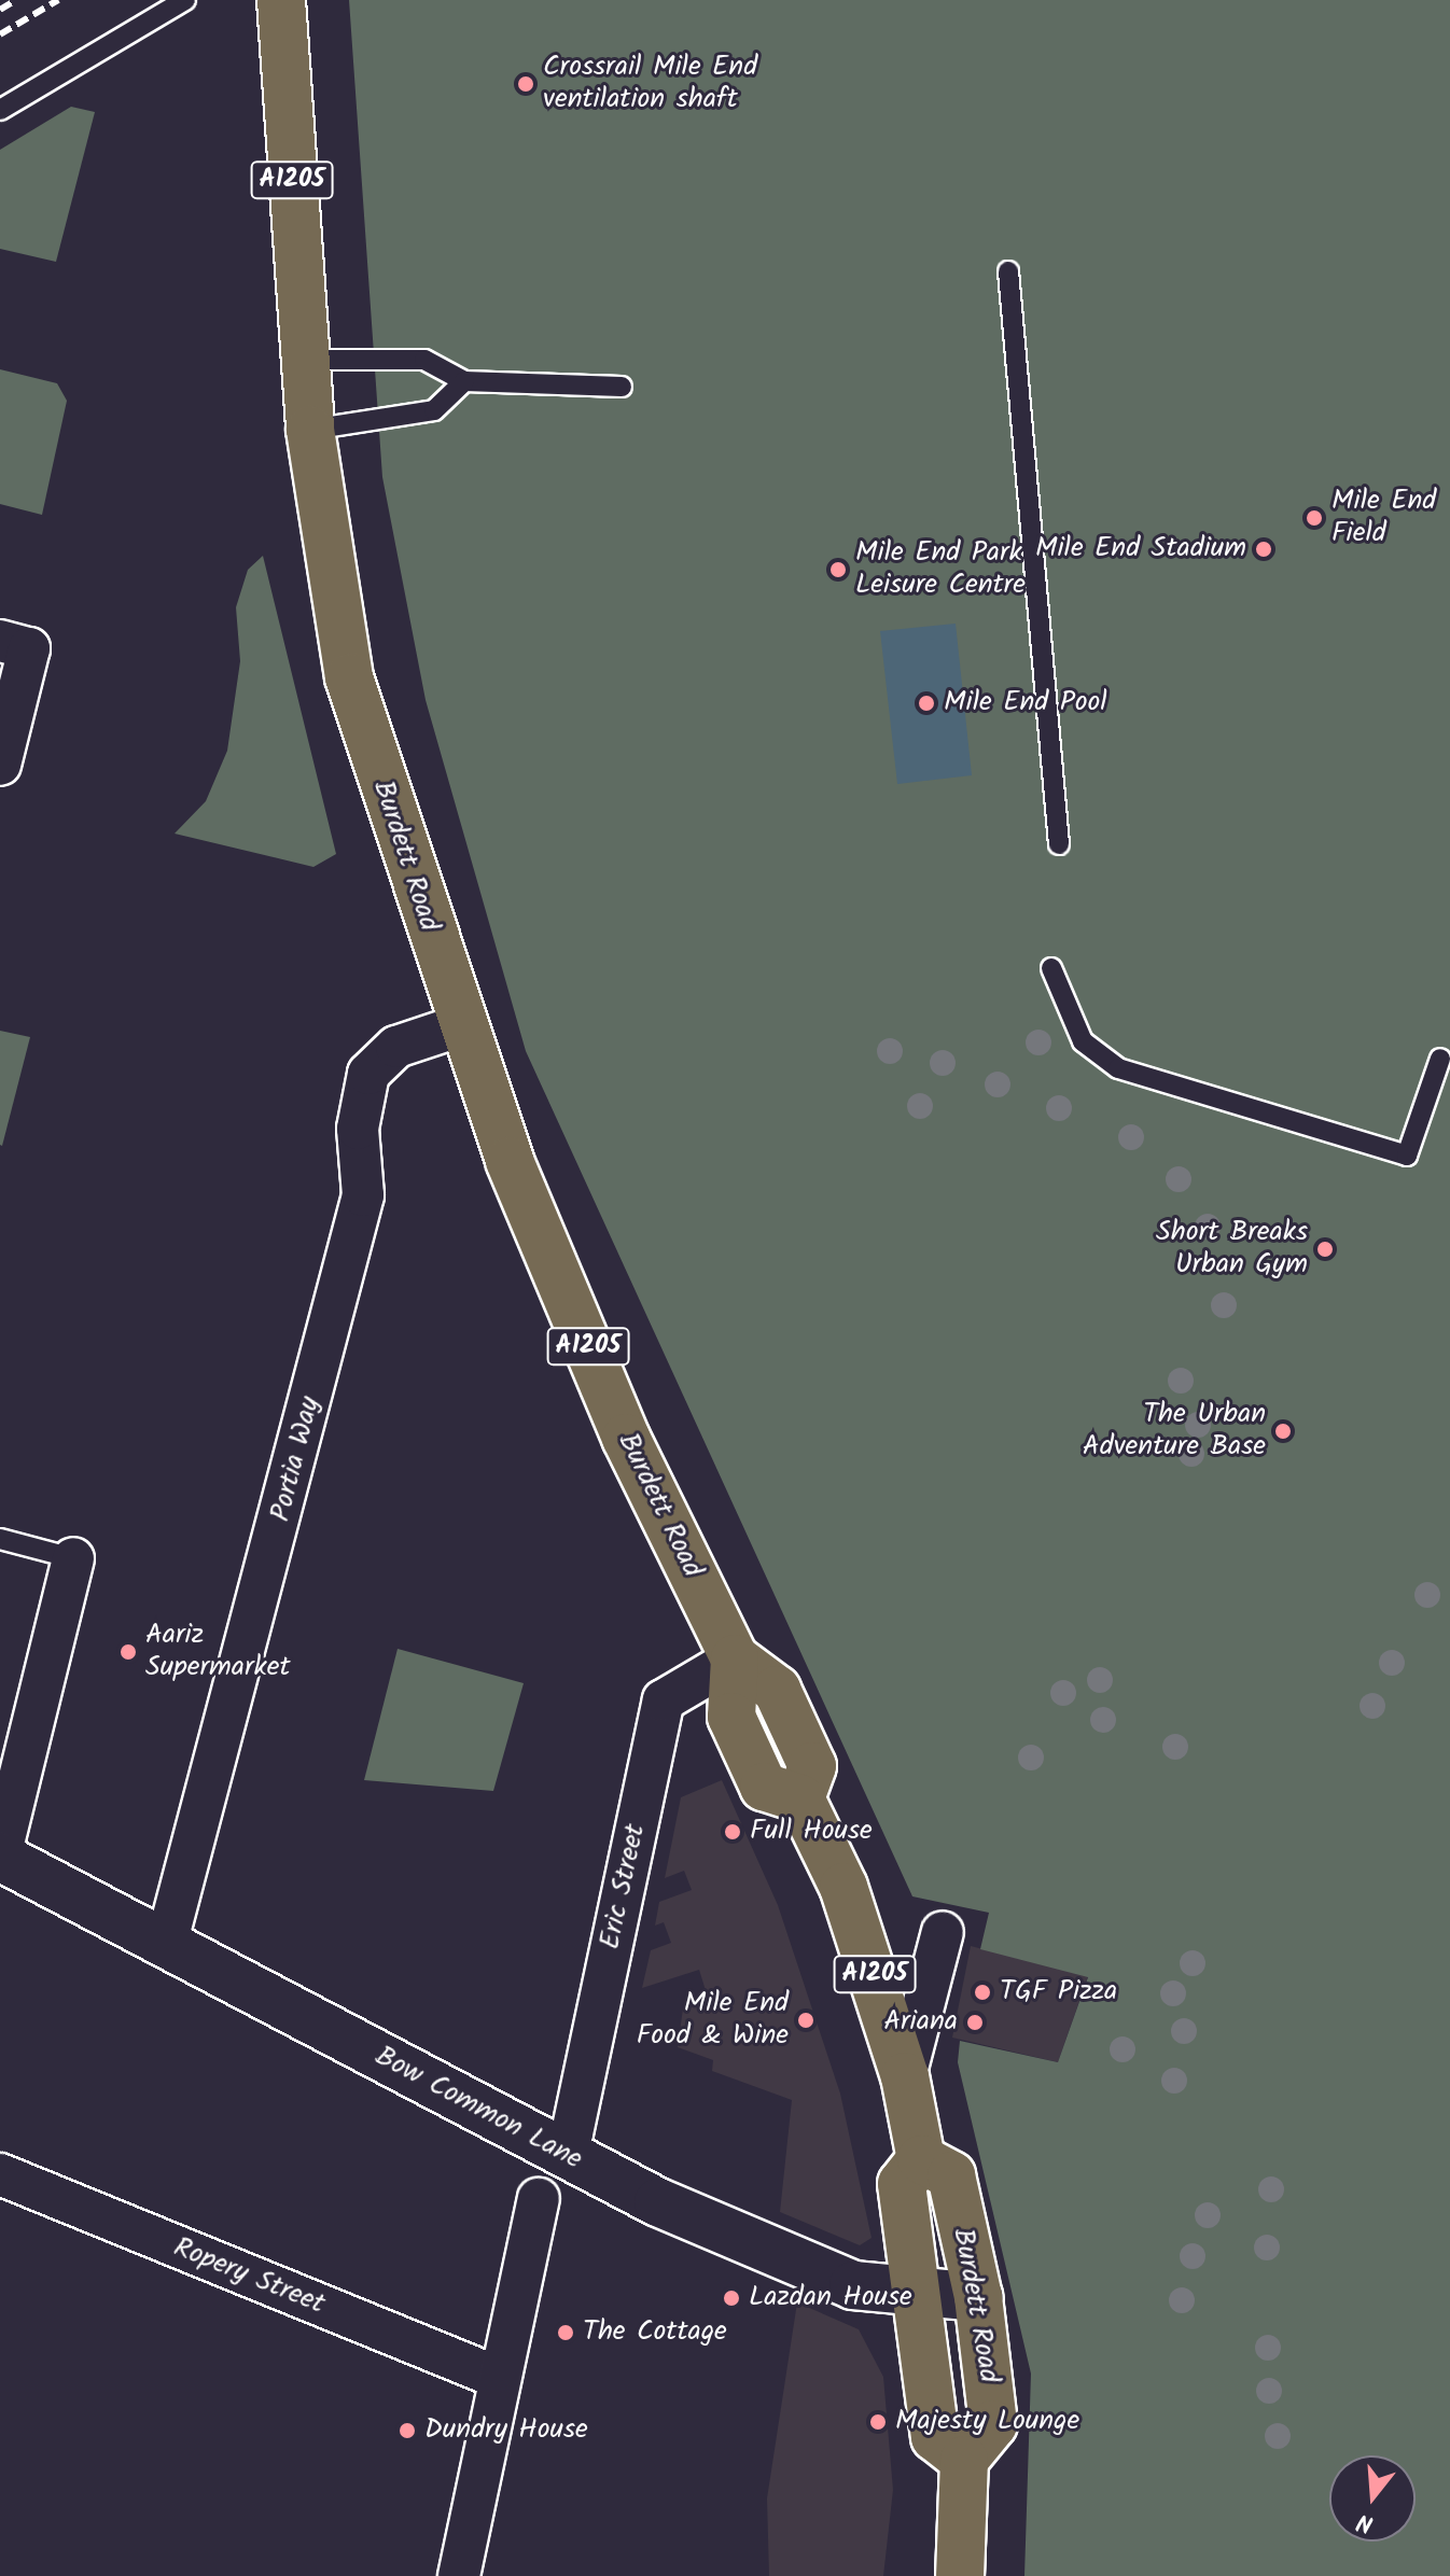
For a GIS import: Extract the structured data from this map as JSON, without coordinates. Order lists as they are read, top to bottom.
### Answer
{
  "streets": {
    "main road": ["A1205", "Burdett Road"],
    "street": [
      "Portia Way",
      "Eric Street",
      "Bow Common Lane",
      "Ropery Street"
    ]
  },
  "crossings": [
    ["Burdett Road", "Portia Way"],
    ["Burdett Road", "Eric Street"],
    ["Burdett Road", "Bow Common Lane"],
    ["Portia Way", "Bow Common Lane"],
    ["Eric Street", "Bow Common Lane"]
  ],
  "places": [
    "Crossrail Mile End ventilation shaft",
    "Mile End Field",
    "Mile End Stadium",
    "Mile End Park Leisure Centre",
    "Mile End Pool",
    "Short Breaks Urban Gym",
    "The Urban Adventure Base",
    "Aariz Supermarket",
    "Full House",
    "TGF Pizza",
    "Mile End Food & Wine",
    "Ariana",
    "Lazdan House",
    "The Cottage",
    "Majesty Lounge",
    "Dundry House"
  ],
  "north": "bottom"
}
